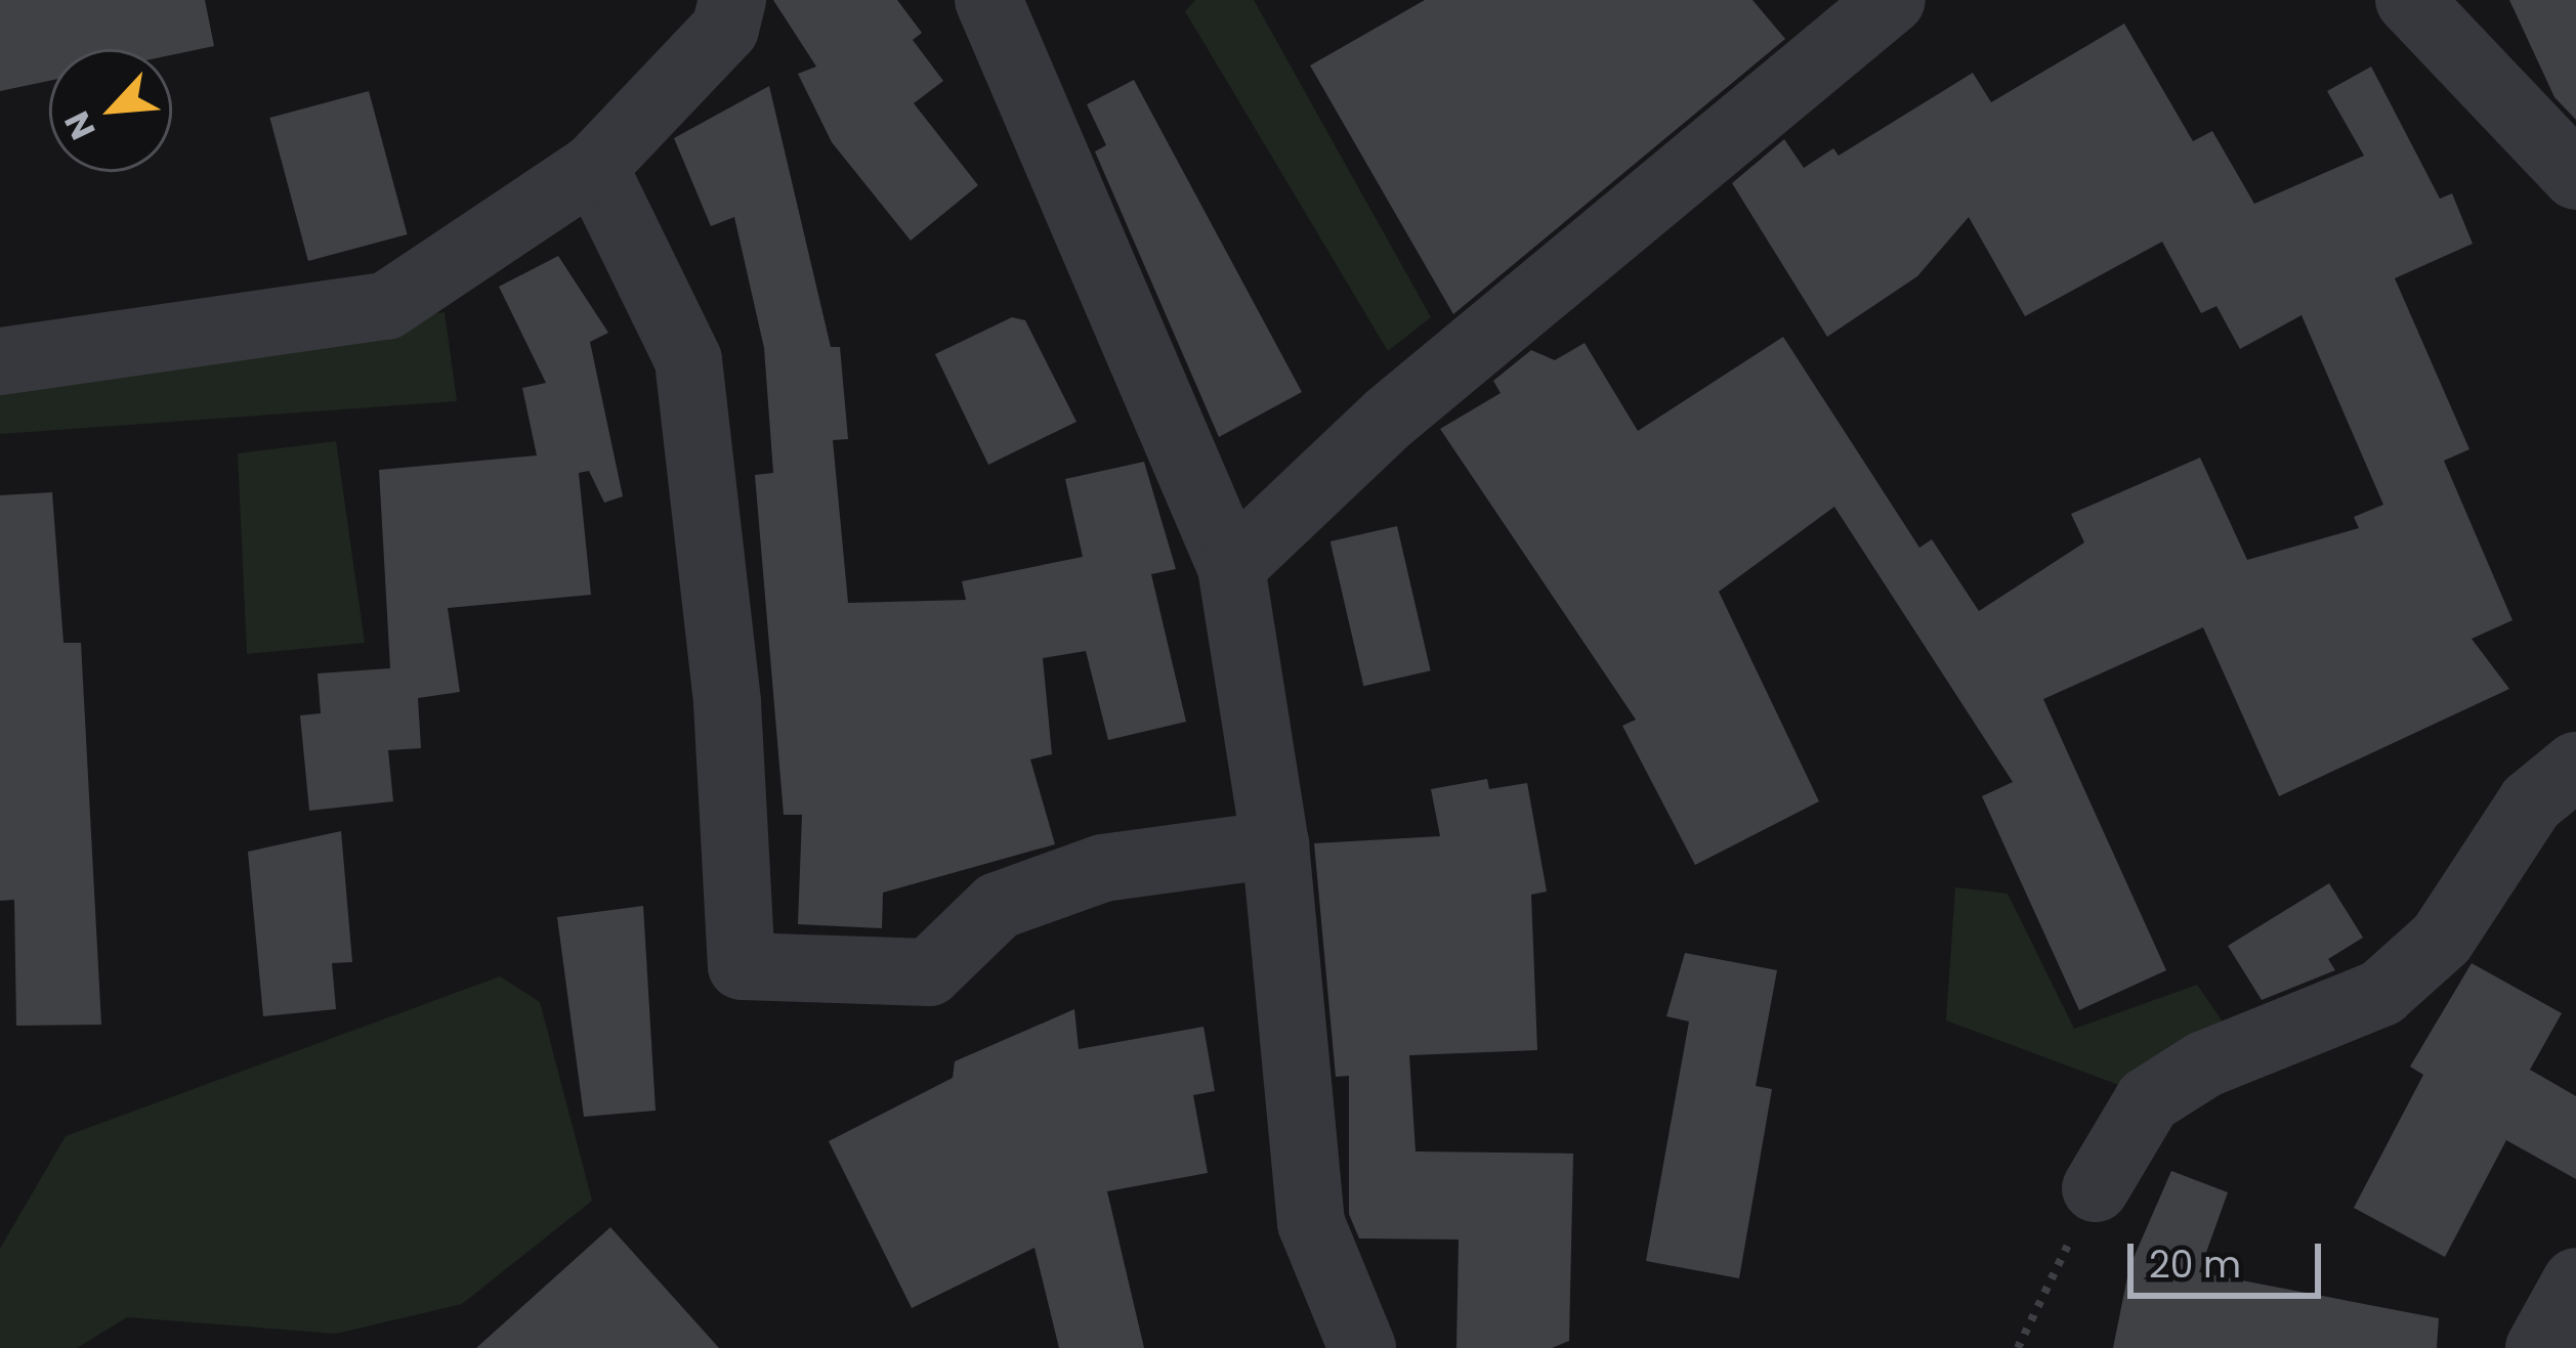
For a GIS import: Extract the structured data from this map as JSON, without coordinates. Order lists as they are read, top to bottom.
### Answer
{
  "scale_bar": "20 m",
  "north": "bottom left"
}
